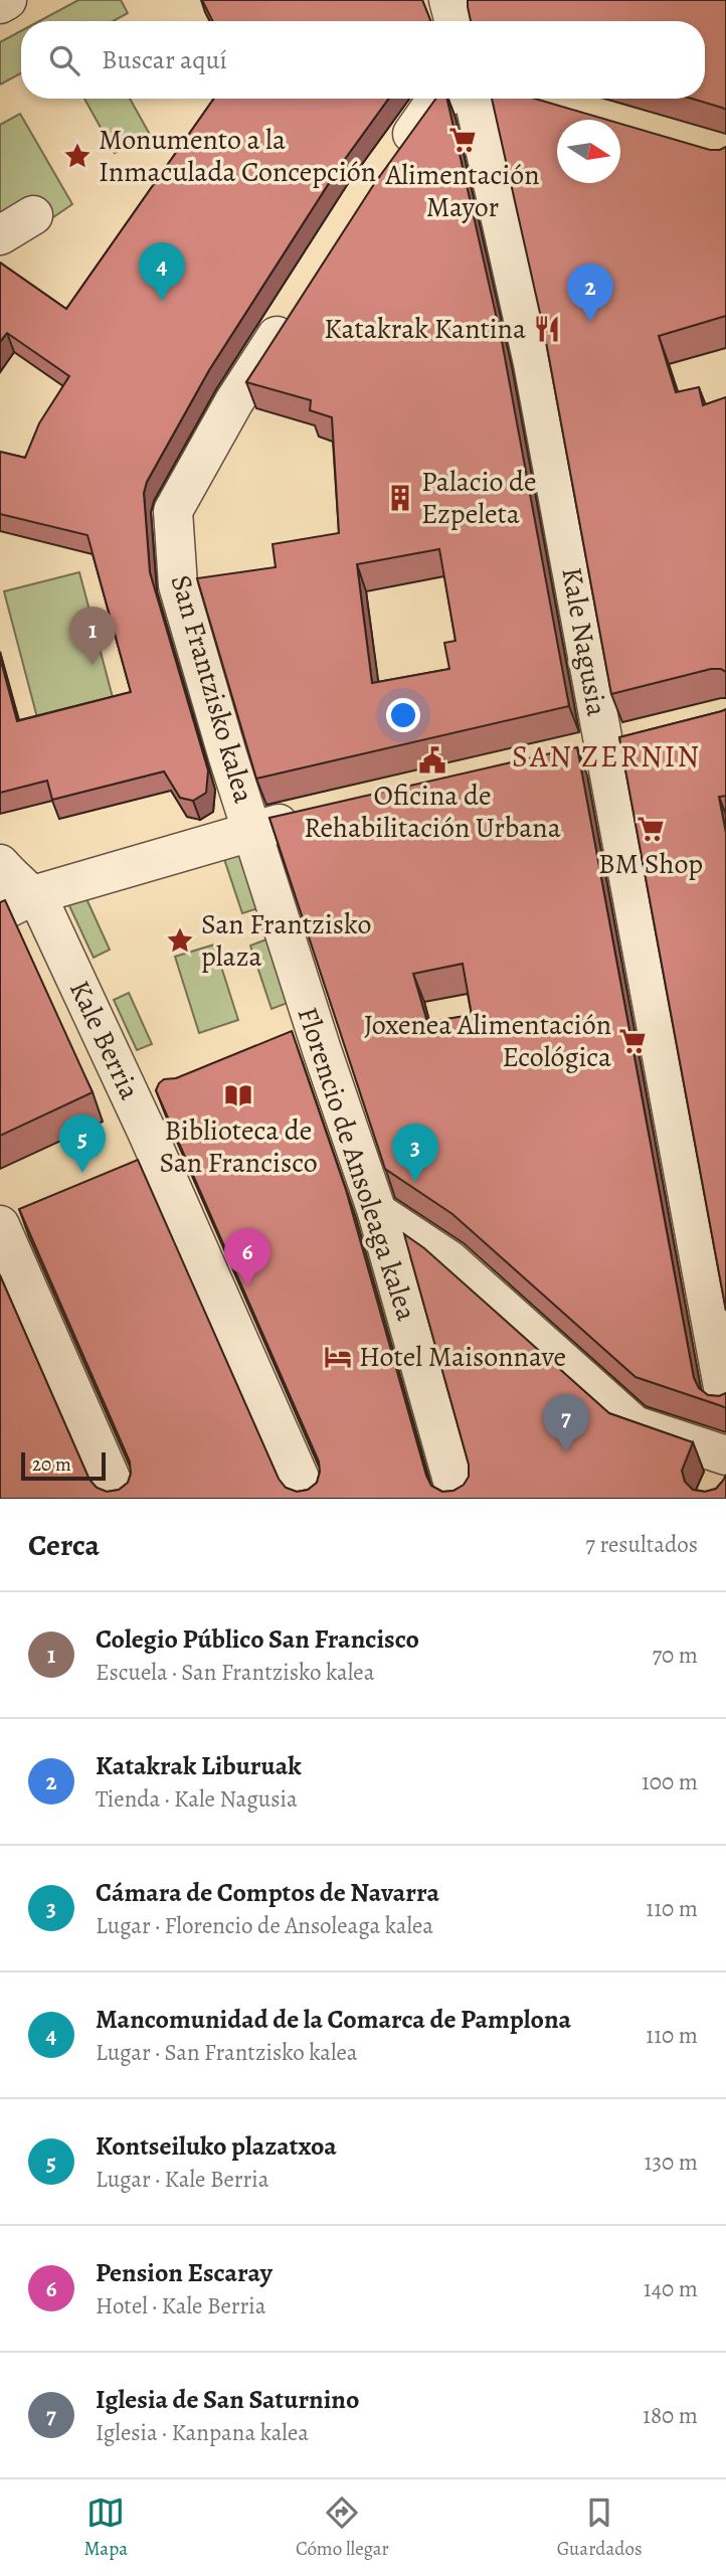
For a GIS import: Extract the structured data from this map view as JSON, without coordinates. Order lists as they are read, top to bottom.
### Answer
{
  "streets": {
    "street": [
      "Kale Nagusia",
      "San Frantzisko kalea",
      "Kale Berria",
      "Florencio de Ansoleaga kalea"
    ]
  },
  "crossings": [
    ["San Frantzisko kalea", "Florencio de Ansoleaga kalea"]
  ],
  "districts": ["SAN ZERNIN"],
  "places": {
    "supermarket": ["Alimentación Mayor", "BM Shop", "Joxenea Alimentación Ecológica"],
    "place": ["Monumento a la Inmaculada Concepción", "San Frantzisko plaza"],
    "restaurant": ["Katakrak Kantina"],
    "building": ["Palacio de Ezpeleta"],
    "public building": ["Oficina de Rehabilitación Urbana"],
    "library": ["Biblioteca de San Francisco"],
    "hotel": ["Hotel Maisonnave"]
  },
  "scale_bar": "20 m",
  "north": "right",
  "page": {
    "search": "Buscar aquí",
    "pins": [
      "4",
      "2",
      "1",
      "5",
      "3",
      "6",
      "7"
    ],
    "scale": "20 m",
    "heading": ["Cerca", "7 resultados"],
    "list": [
      {
        "mark": "1",
        "name": "Colegio Público San Francisco",
        "note": "Escuela · San Frantzisko kalea",
        "value": "70 m"
      },
      {
        "mark": "2",
        "name": "Katakrak Liburuak",
        "note": "Tienda · Kale Nagusia",
        "value": "100 m"
      },
      {
        "mark": "3",
        "name": "Cámara de Comptos de Navarra",
        "note": "Lugar · Florencio de Ansoleaga kalea",
        "value": "110 m"
      },
      {
        "mark": "4",
        "name": "Mancomunidad de la Comarca de Pamplona",
        "note": "Lugar · San Frantzisko kalea",
        "value": "110 m"
      },
      {
        "mark": "5",
        "name": "Kontseiluko plazatxoa",
        "note": "Lugar · Kale Berria",
        "value": "130 m"
      },
      {
        "mark": "6",
        "name": "Pension Escaray",
        "note": "Hotel · Kale Berria",
        "value": "140 m"
      },
      {
        "mark": "7",
        "name": "Iglesia de San Saturnino",
        "note": "Iglesia · Kanpana kalea",
        "value": "180 m"
      }
    ],
    "nav": ["Mapa", "Cómo llegar", "Guardados"]
  }
}
